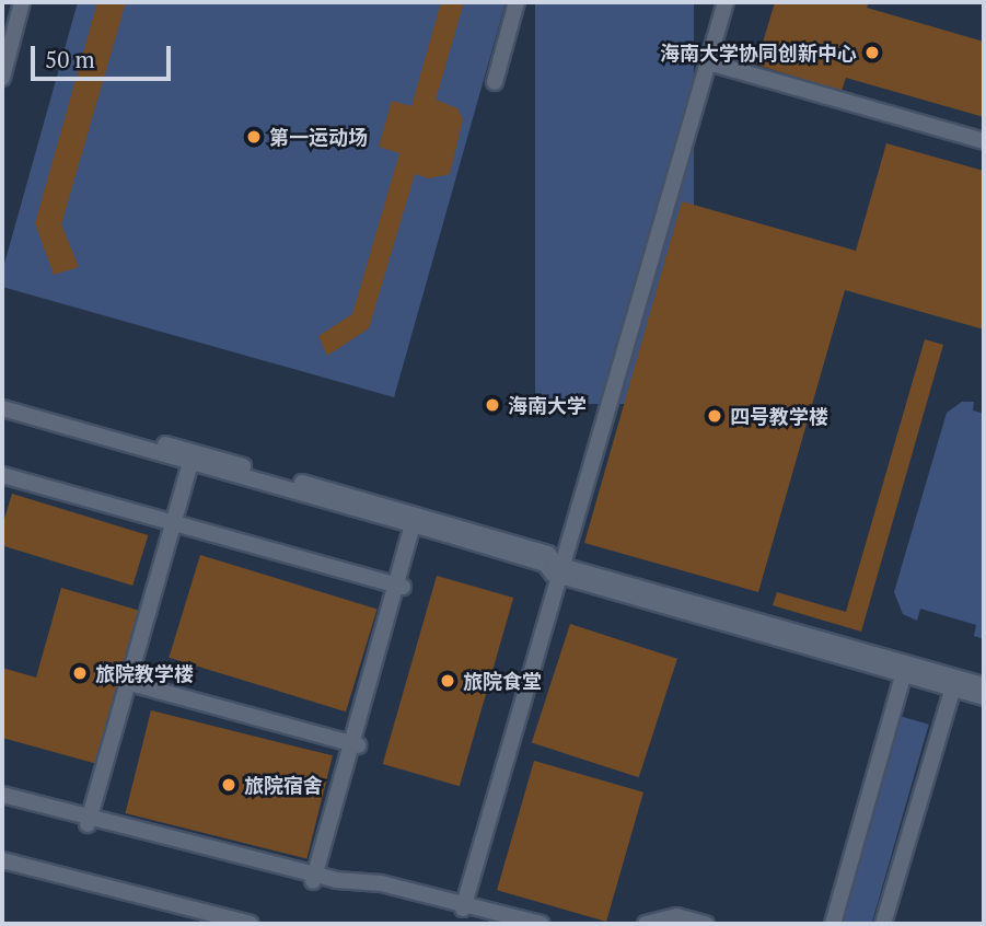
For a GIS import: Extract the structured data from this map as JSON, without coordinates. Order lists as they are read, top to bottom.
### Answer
{
  "places": [
    "海南大学协同创新中心",
    "第一运动场",
    "海南大学",
    "四号教学楼",
    "旅院教学楼",
    "旅院食堂",
    "旅院宿舍"
  ],
  "scale_bar": "50 m"
}
